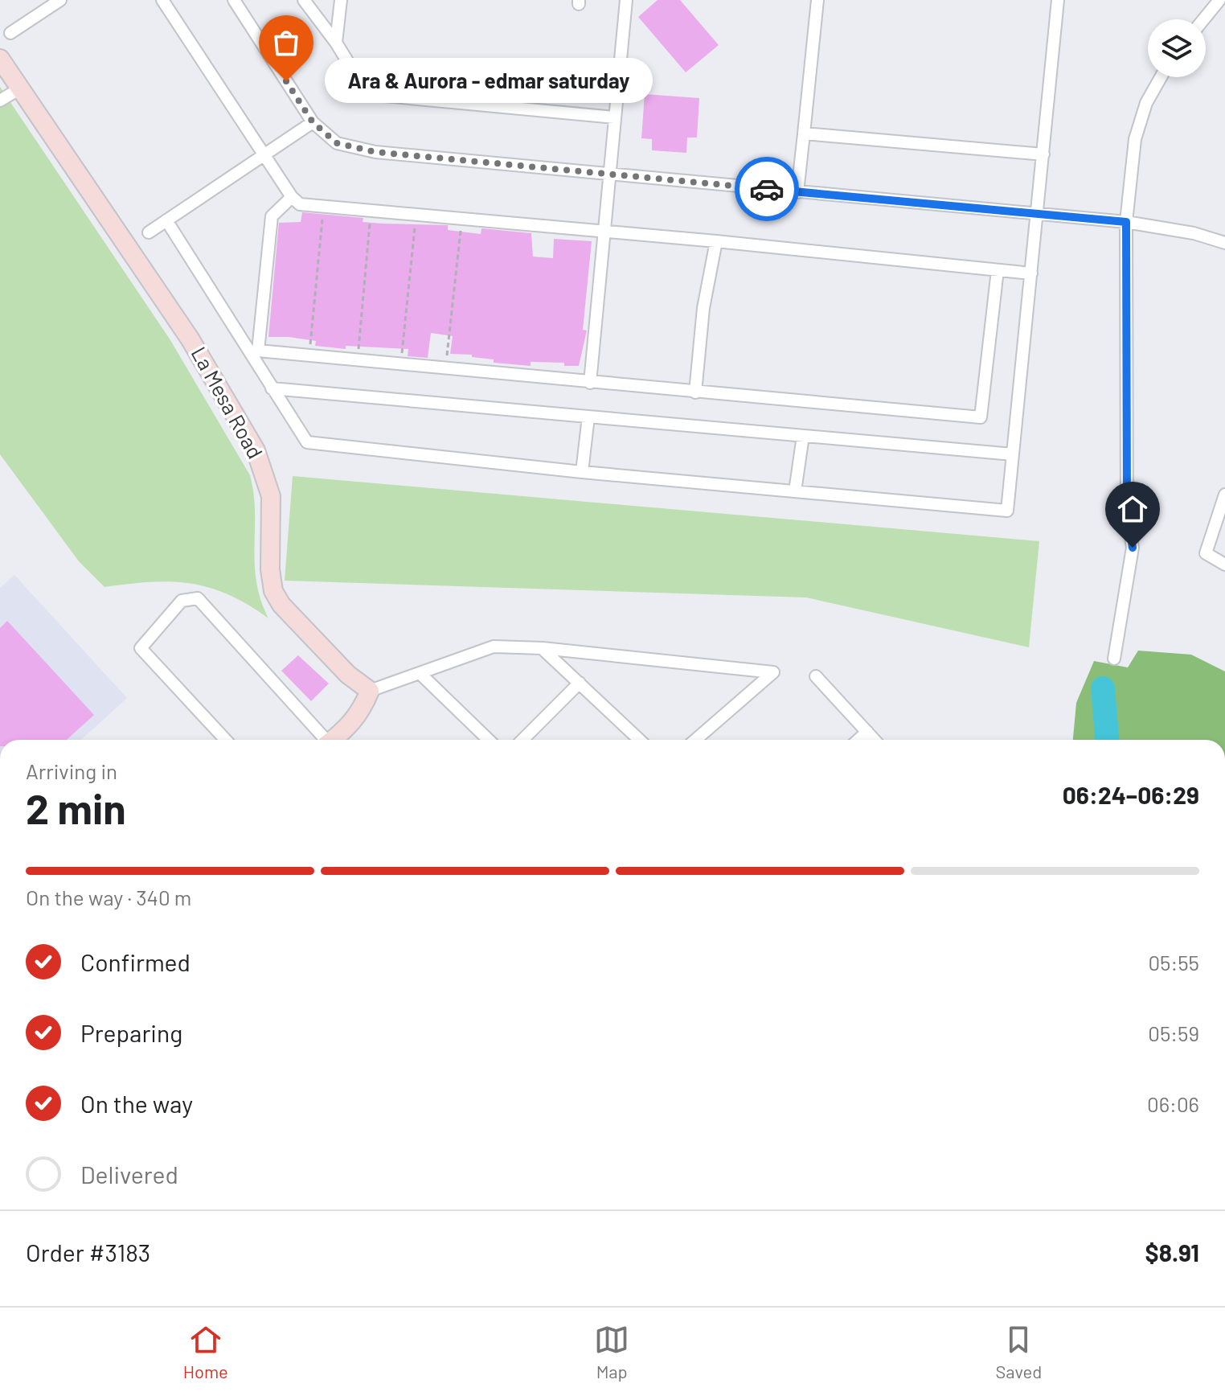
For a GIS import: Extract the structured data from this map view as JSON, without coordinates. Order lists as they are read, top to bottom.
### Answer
{
  "streets": {
    "street": ["La Mesa Road"]
  },
  "places": ["Ara & Aurora - edmar saturday"],
  "page": {
    "bubble": "Ara & Aurora - edmar saturday",
    "heading": ["2 min", "Arriving in", "06:24–06:29"],
    "panel": ["Order #3183", "$8.91"],
    "bar": "On the way · 340 m",
    "list": [
      ["Confirmed", "05:55"],
      ["Preparing", "05:59"],
      ["On the way", "06:06"],
      "Delivered"
    ],
    "tabs": ["Home", "Map", "Saved"]
  }
}
